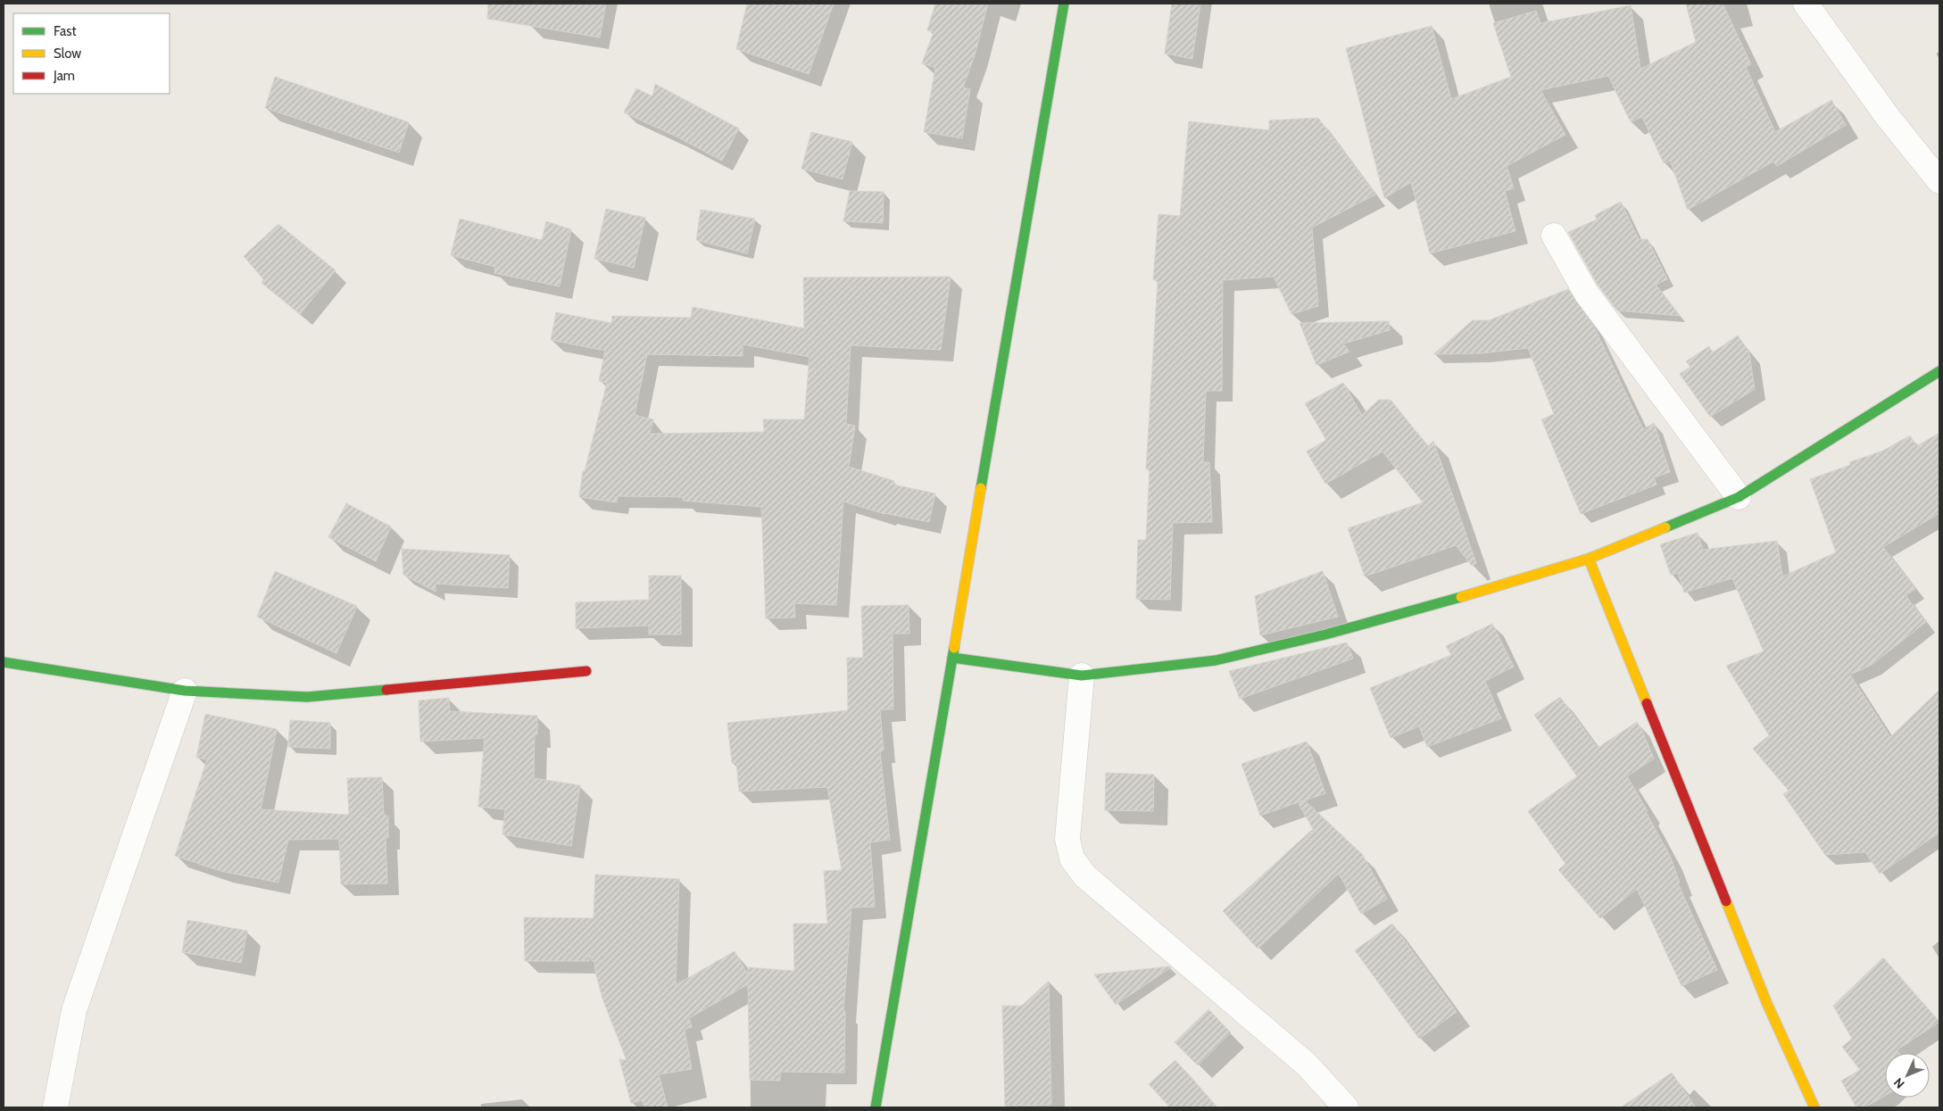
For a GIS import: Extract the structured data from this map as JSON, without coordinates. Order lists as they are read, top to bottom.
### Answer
{
  "legend": ["Fast", "Slow", "Jam"],
  "north": "bottom left"
}
